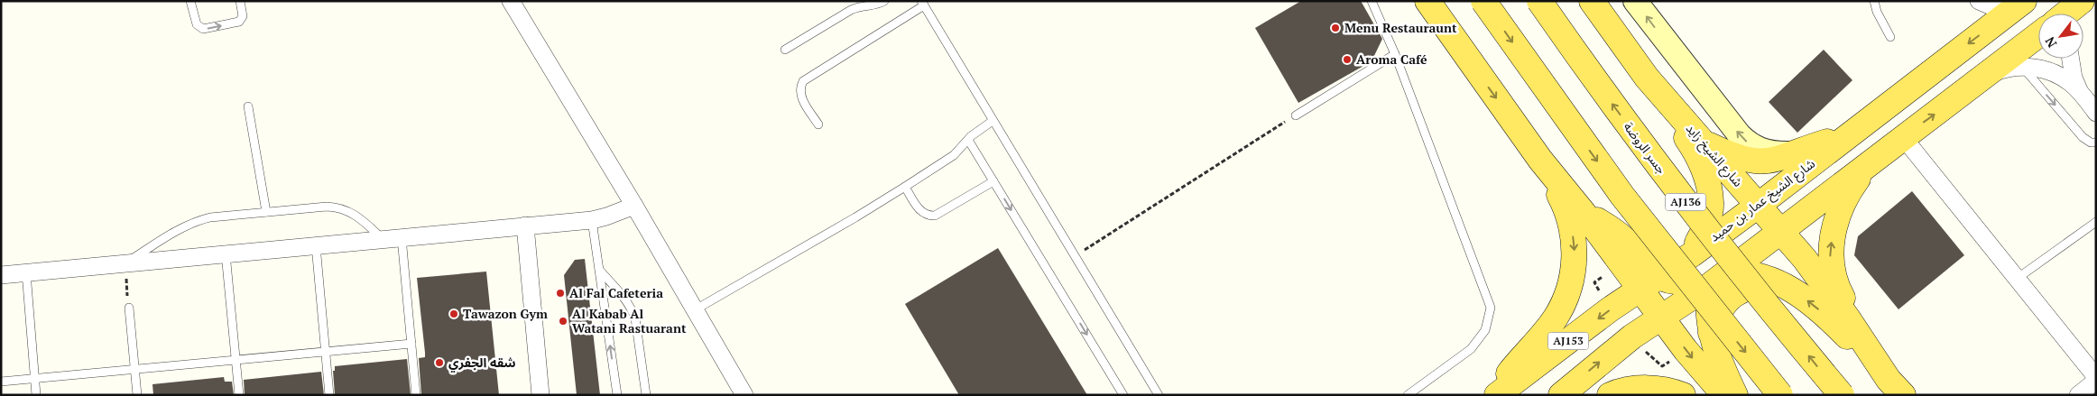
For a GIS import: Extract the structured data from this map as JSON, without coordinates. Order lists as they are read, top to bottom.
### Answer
{
  "streets": {
    "main road": [
      "جسر الروضة",
      "شارع الشيخ زايد",
      "شارع الشيخ عمار بن حميد",
      "AJ136",
      "AJ153"
    ]
  },
  "crossings": [
    ["شارع الشيخ زايد", "شارع الشيخ عمار بن حميد"]
  ],
  "places": [
    "Menu Restauraunt",
    "Aroma Café",
    "Al Fal Cafeteria",
    "Tawazon Gym",
    "Al Kabab Al Watani Rastuarant",
    "شقه الجفري"
  ],
  "north": "bottom left"
}
